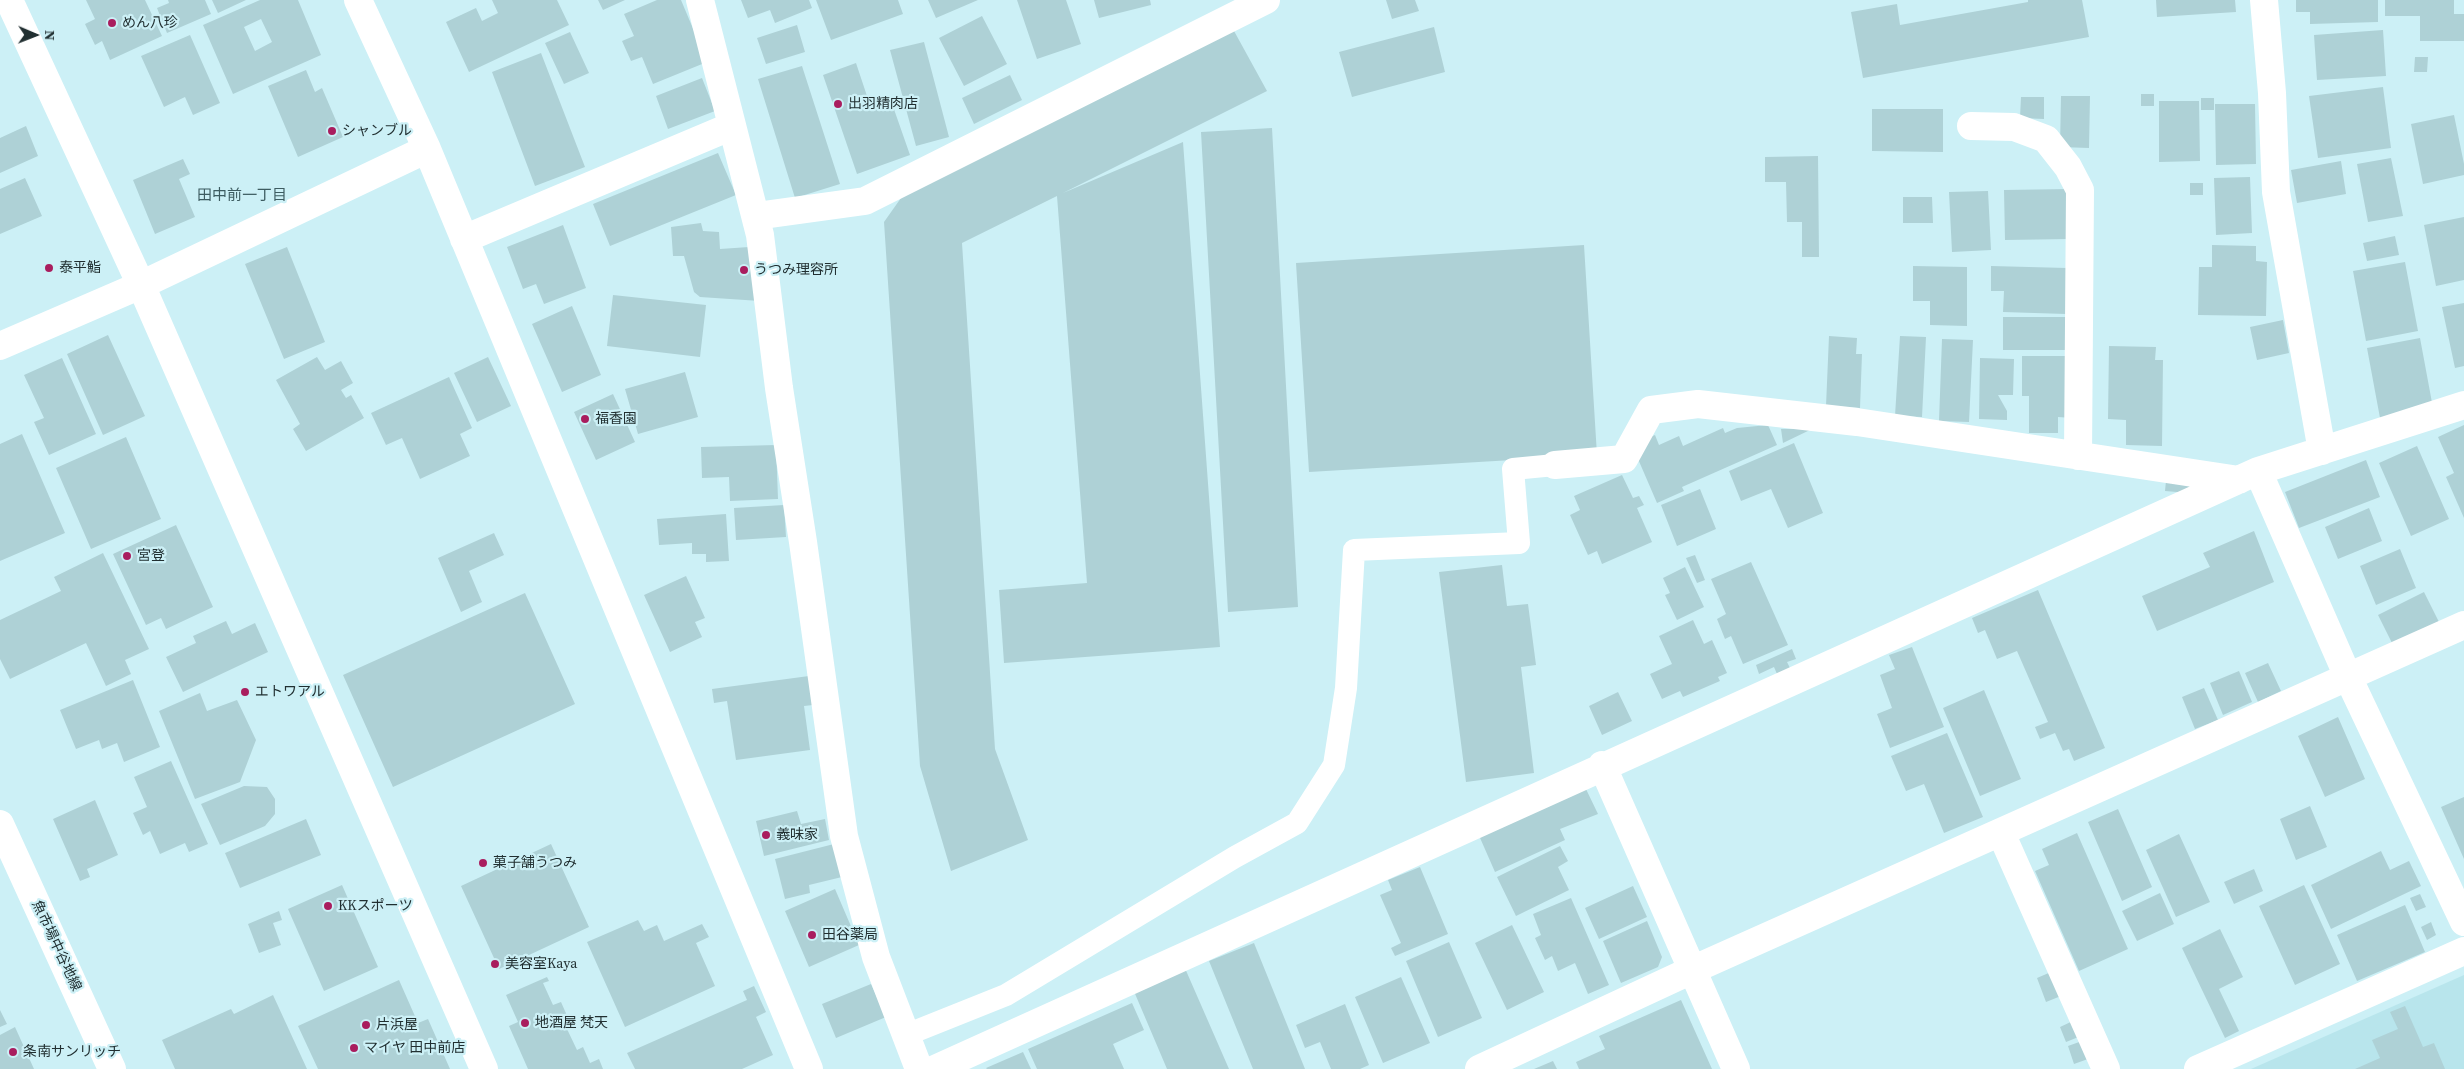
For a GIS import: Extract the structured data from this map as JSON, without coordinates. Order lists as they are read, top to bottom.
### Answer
{
  "streets": {
    "street": ["魚市場中谷地線"]
  },
  "districts": ["田中前一丁目"],
  "places": [
    "めん八珍",
    "出羽精肉店",
    "シャンブル",
    "泰平鮨",
    "うつみ理容所",
    "福香園",
    "宮登",
    "エトワアル",
    "義味家",
    "菓子舗うつみ",
    "KKスポーツ",
    "田谷薬局",
    "美容室Kaya",
    "地酒屋 梵天",
    "片浜屋",
    "マイヤ 田中前店",
    "条南サンリッチ"
  ],
  "north": "right"
}
